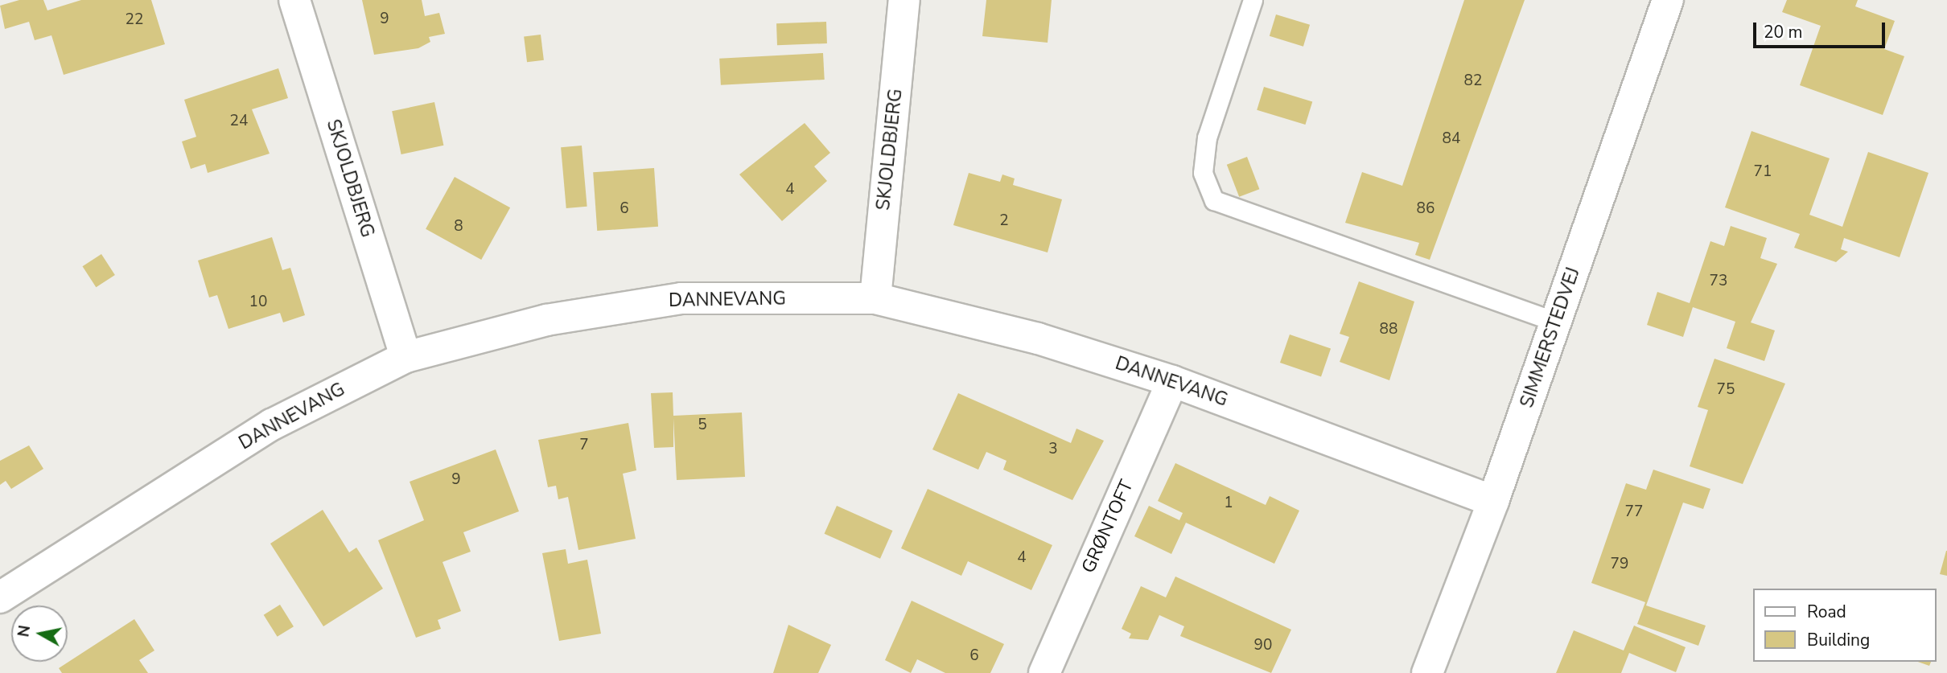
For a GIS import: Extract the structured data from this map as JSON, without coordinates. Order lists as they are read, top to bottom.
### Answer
{
  "streets": {
    "street": [
      "SKJOLDBJERG",
      "DANNEVANG",
      "SIMMERSTEDVEJ",
      "GRØNTOFT"
    ]
  },
  "crossings": [
    ["SKJOLDBJERG", "DANNEVANG"],
    ["DANNEVANG", "SIMMERSTEDVEJ"],
    ["DANNEVANG", "GRØNTOFT"]
  ],
  "house_numbers": [
    "9",
    "22",
    "82",
    "24",
    "84",
    "71",
    "4",
    "6",
    "86",
    "2",
    "8",
    "73",
    "10",
    "88",
    "75",
    "5",
    "7",
    "3",
    "9",
    "1",
    "77",
    "4",
    "79",
    "90",
    "6"
  ],
  "legend": ["Road", "Building"],
  "scale_bar": "20 m",
  "north": "left"
}
